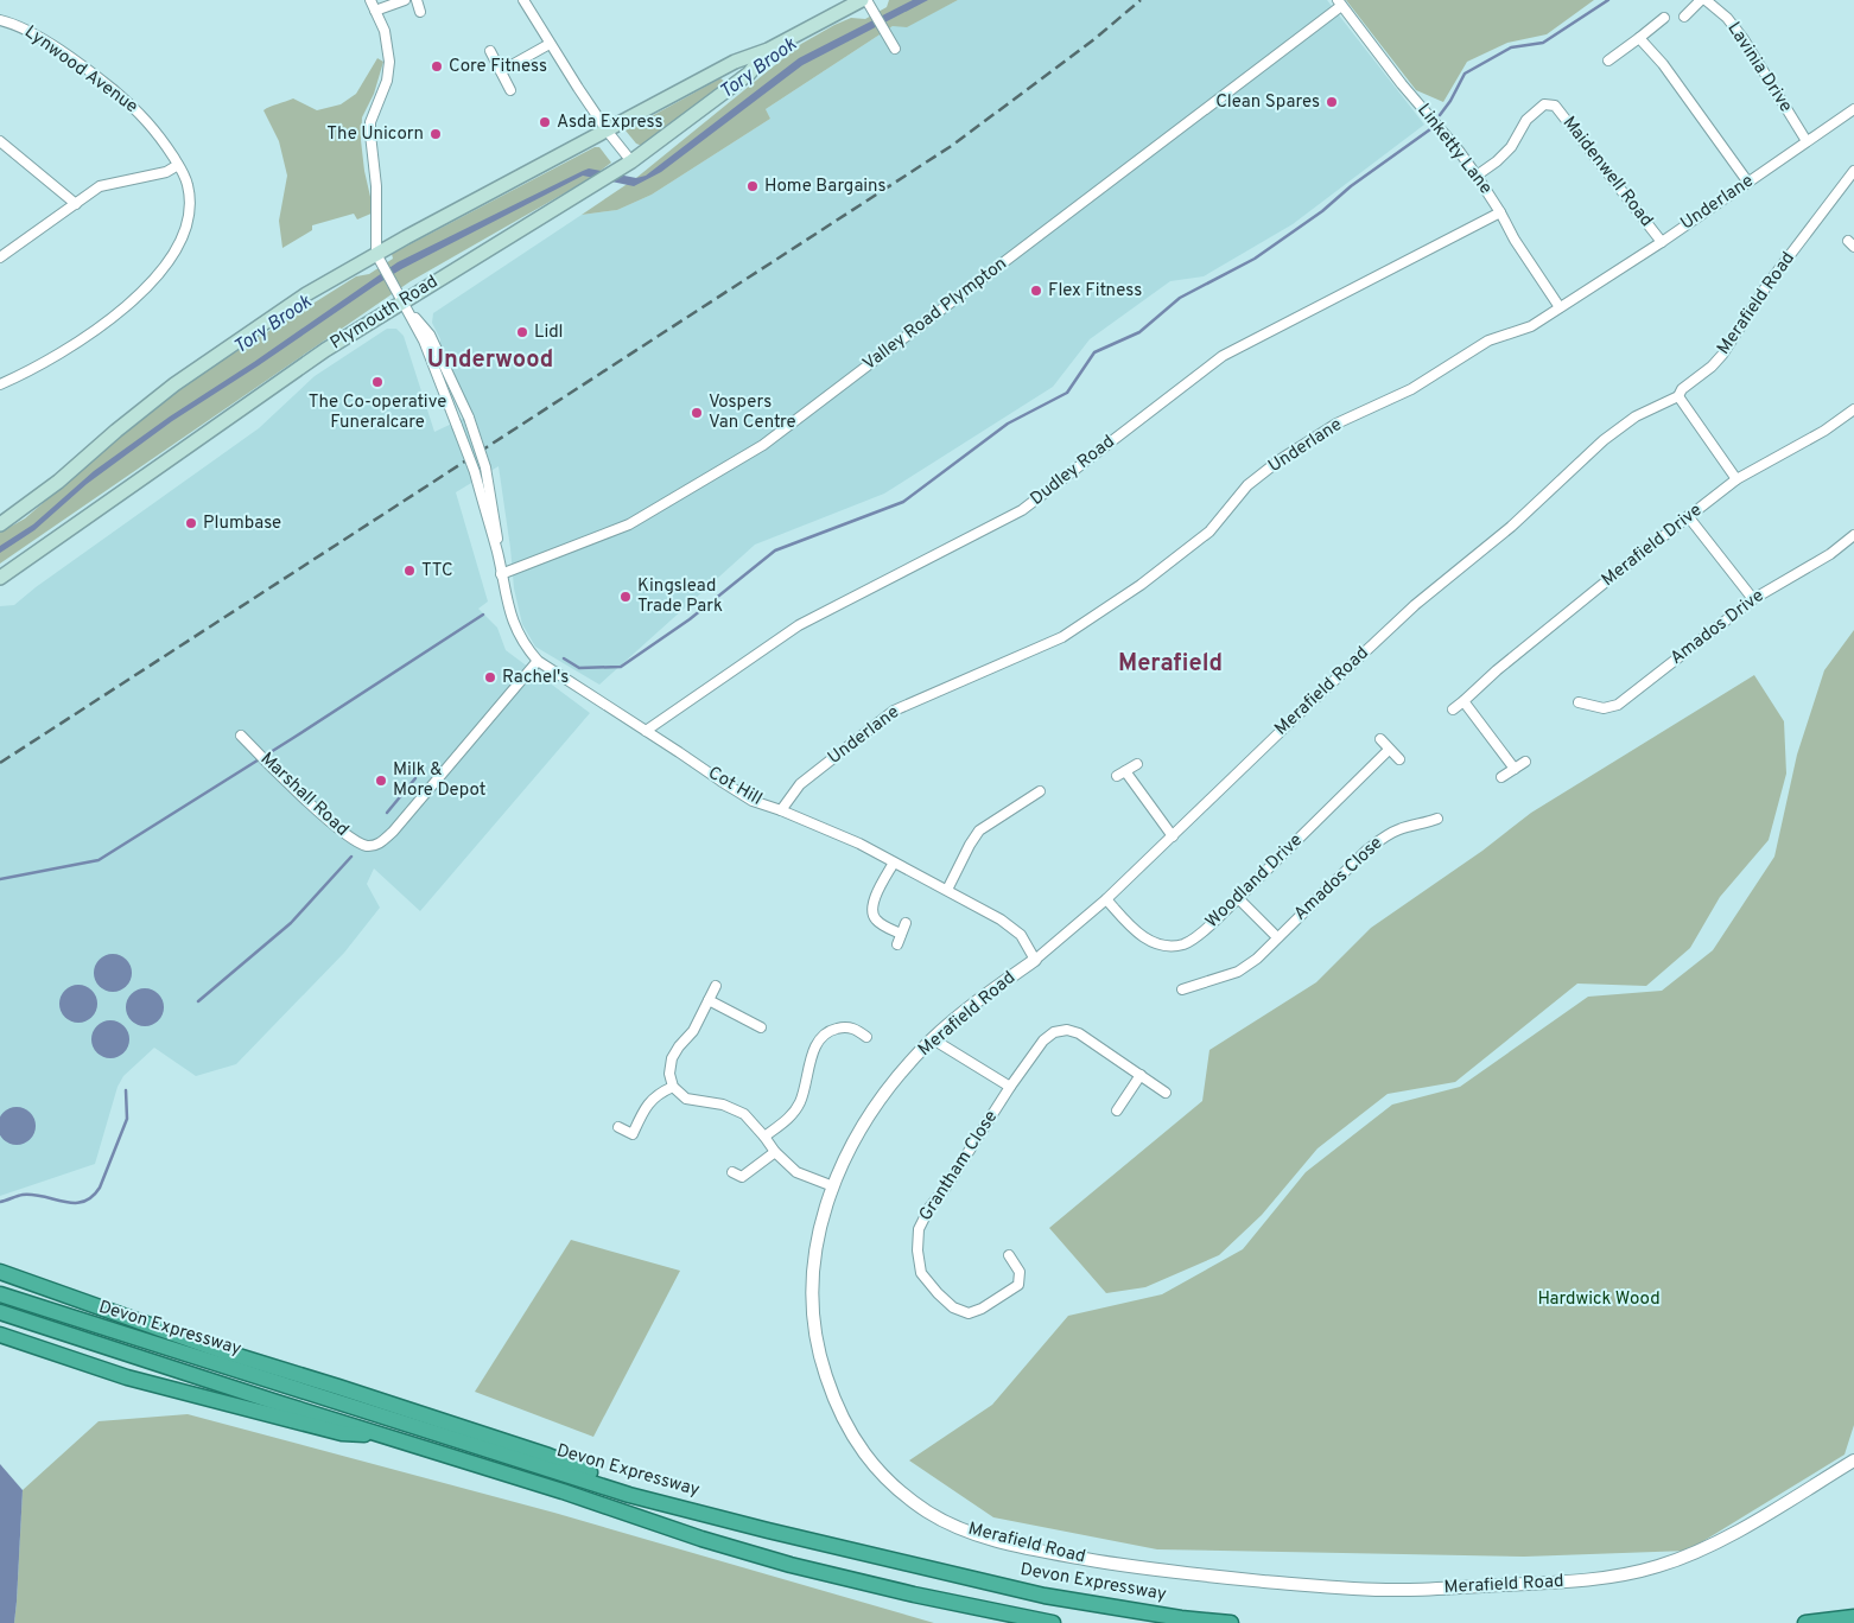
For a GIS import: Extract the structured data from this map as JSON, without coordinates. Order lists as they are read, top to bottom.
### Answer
{
  "streets": {
    "highway": ["Devon Expressway"],
    "main road": ["Plymouth Road"],
    "street": [
      "Lavinia Drive",
      "Lynwood Avenue",
      "Linketty Lane",
      "Maidenwell Road",
      "Underlane",
      "Merafield Road",
      "Valley Road Plympton",
      "Dudley Road",
      "Merafield Drive",
      "Amados Drive",
      "Cot Hill",
      "Marshall Road",
      "Amados Close",
      "Woodland Drive",
      "Grantham Close"
    ]
  },
  "crossings": [
    ["Lavinia Drive", "Underlane"],
    ["Linketty Lane", "Maidenwell Road"],
    ["Linketty Lane", "Underlane"],
    ["Linketty Lane", "Valley Road Plympton"],
    ["Linketty Lane", "Dudley Road"],
    ["Maidenwell Road", "Underlane"],
    ["Underlane", "Cot Hill"],
    ["Merafield Road", "Cot Hill"],
    ["Merafield Road", "Woodland Drive"],
    ["Plymouth Road", "Cot Hill"],
    ["Valley Road Plympton", "Cot Hill"],
    ["Dudley Road", "Cot Hill"],
    ["Cot Hill", "Marshall Road"]
  ],
  "districts": ["Underwood", "Merafield"],
  "water": ["Tory Brook"],
  "parks": ["Hardwick Wood"],
  "places": [
    "Core Fitness",
    "Clean Spares",
    "Asda Express",
    "The Unicorn",
    "Home Bargains",
    "Flex Fitness",
    "Lidl",
    "The Co-operative Funeralcare",
    "Vospers Van Centre",
    "Plumbase",
    "TTC",
    "Kingslead Trade Park",
    "Rachel's",
    "Milk & More Depot"
  ]
}
